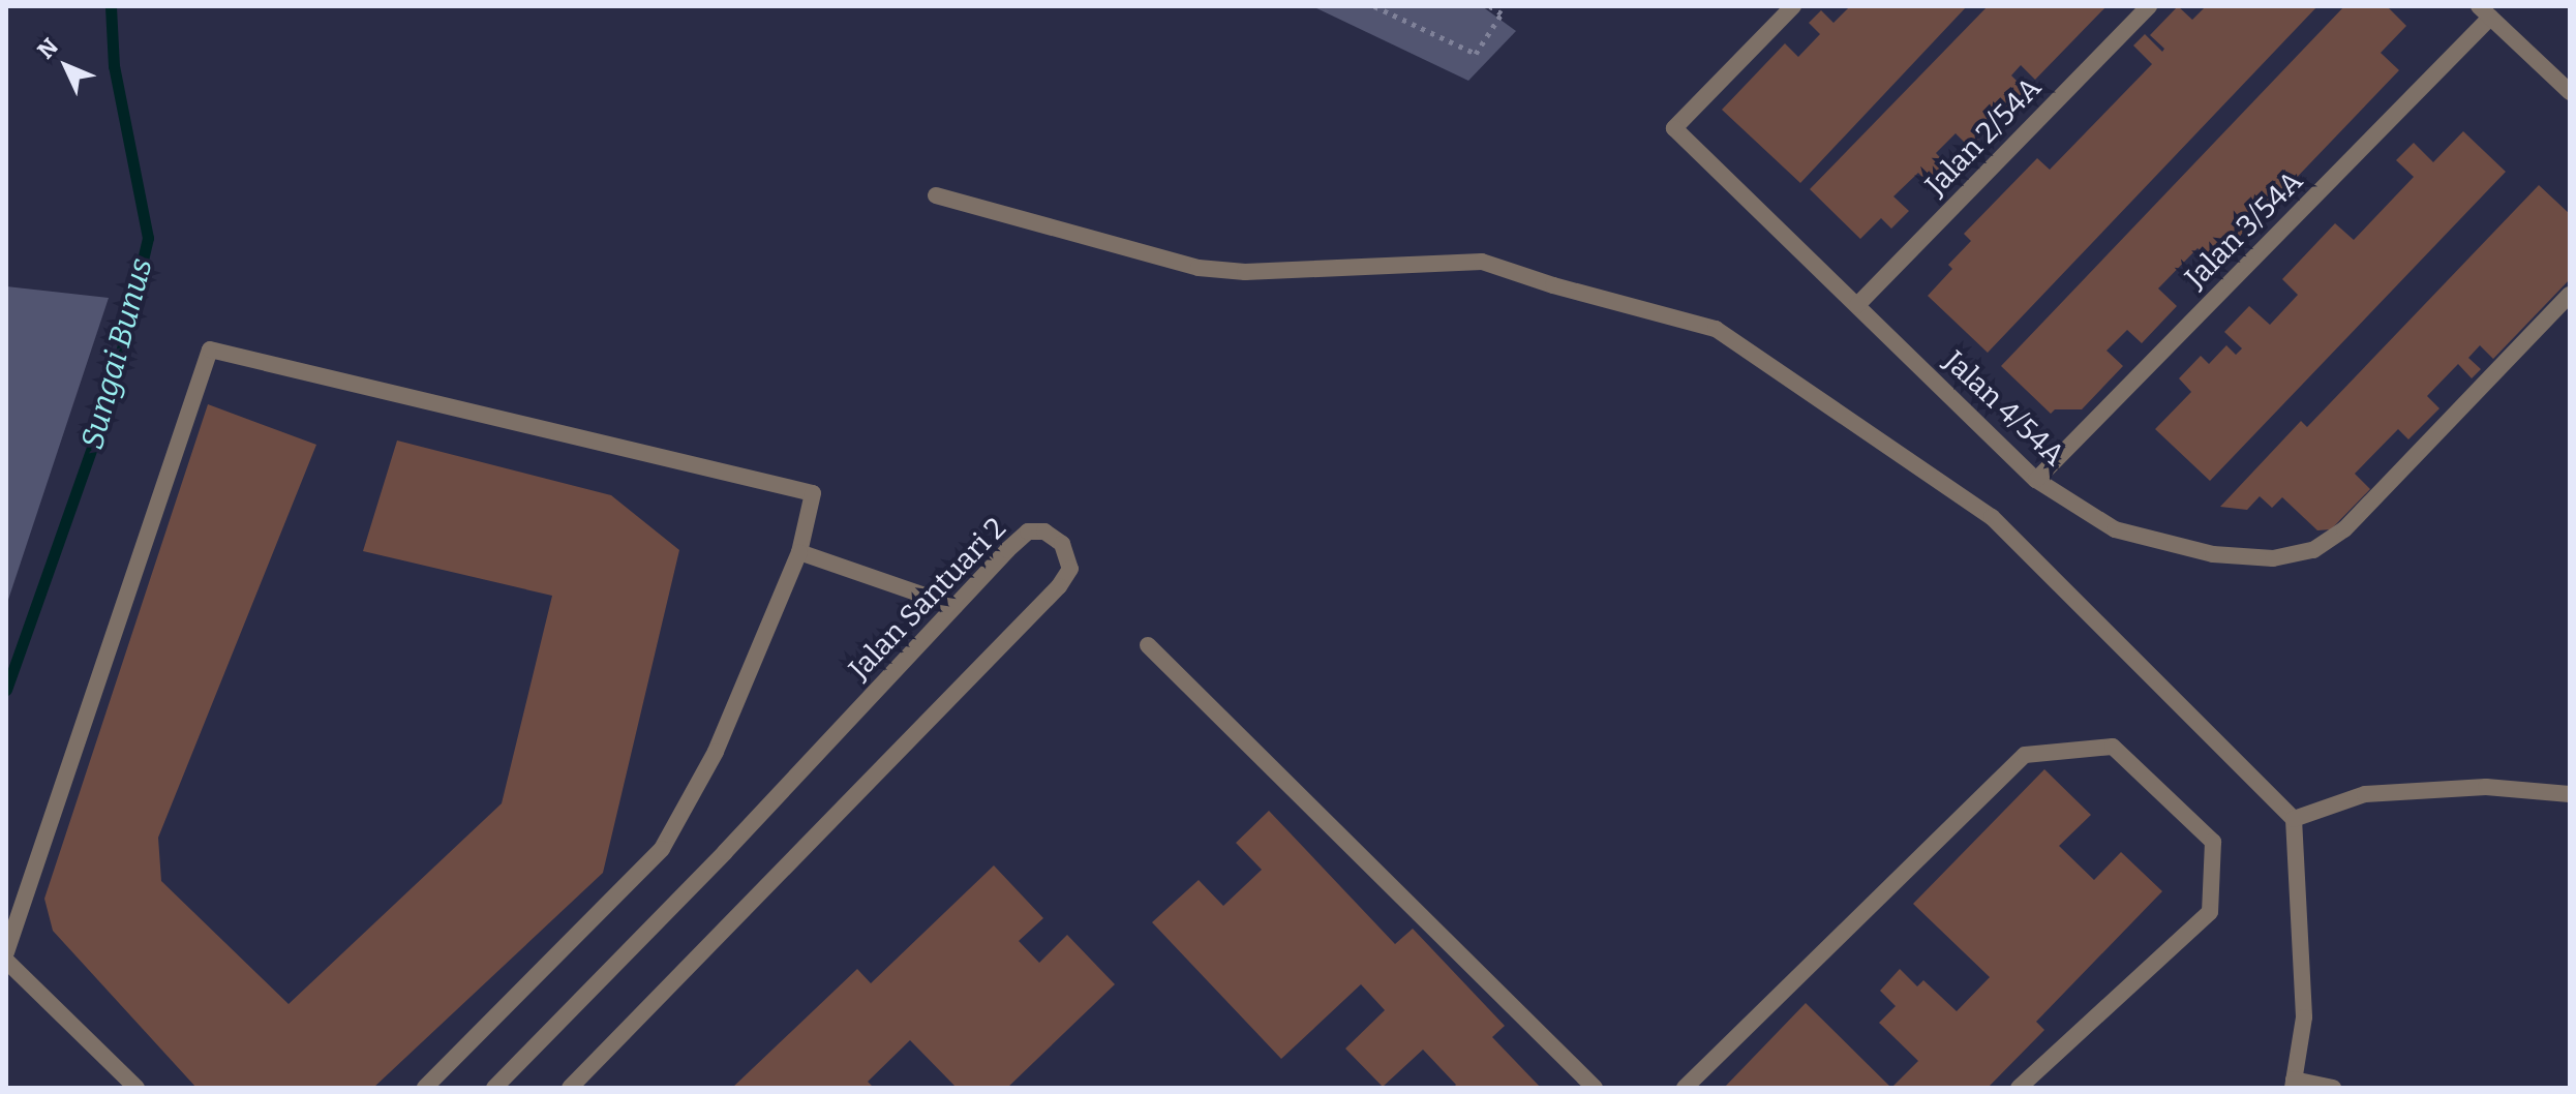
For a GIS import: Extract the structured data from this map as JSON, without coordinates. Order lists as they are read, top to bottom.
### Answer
{
  "streets": {
    "street": [
      "Jalan 2/54A",
      "Jalan 3/54A",
      "Jalan 4/54A",
      "Jalan Santuari 2"
    ]
  },
  "crossings": [
    ["Jalan 2/54A", "Jalan 4/54A"],
    ["Jalan 3/54A", "Jalan 4/54A"]
  ],
  "water": ["Sungai Bunus"],
  "north": "top left"
}
